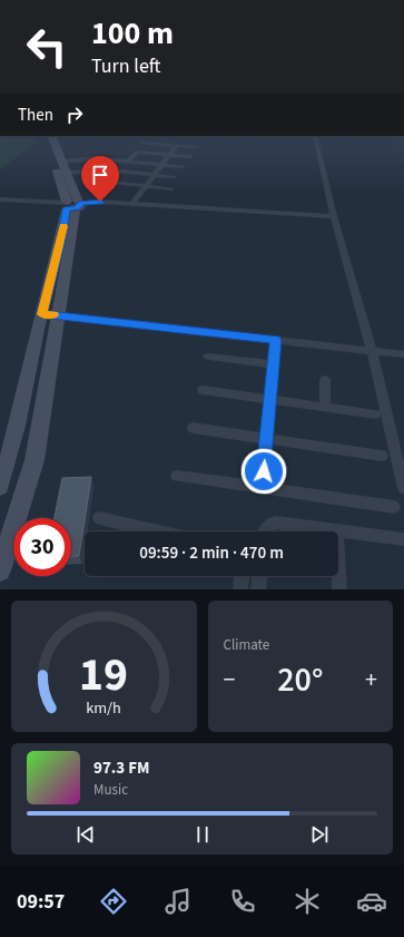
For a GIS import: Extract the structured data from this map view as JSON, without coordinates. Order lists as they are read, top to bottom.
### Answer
{
  "page": {
    "turn": ["100 m", "Turn left"],
    "then": "Then",
    "limit": "30",
    "trip": "09:59 · 2 min · 470 m",
    "tile": "Climate",
    "heat": ["−", "20°", "+"],
    "song": ["97.3 FM", "Music"],
    "tabs": "09:57",
    "gauge": ["19", "km/h"]
  }
}
